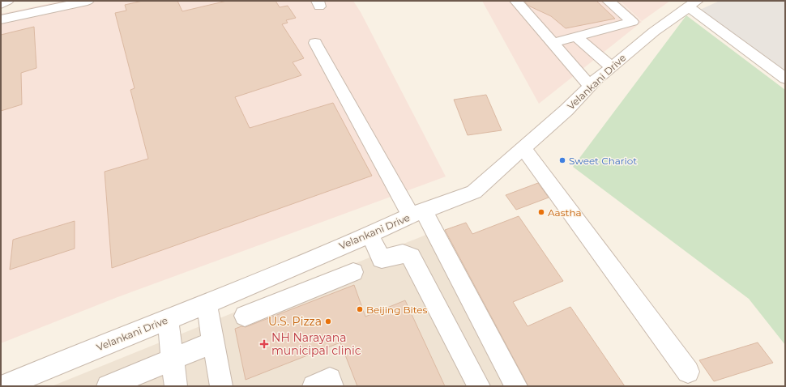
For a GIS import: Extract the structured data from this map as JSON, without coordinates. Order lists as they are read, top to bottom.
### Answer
{
  "streets": {
    "street": ["Velankani Drive"]
  },
  "places": {
    "other": [
      "Sweet Chariot",
      "Aastha",
      "Beijing Bites",
      "U.S. Pizza"
    ],
    "health": ["NH Narayana municipal clinic"]
  }
}
